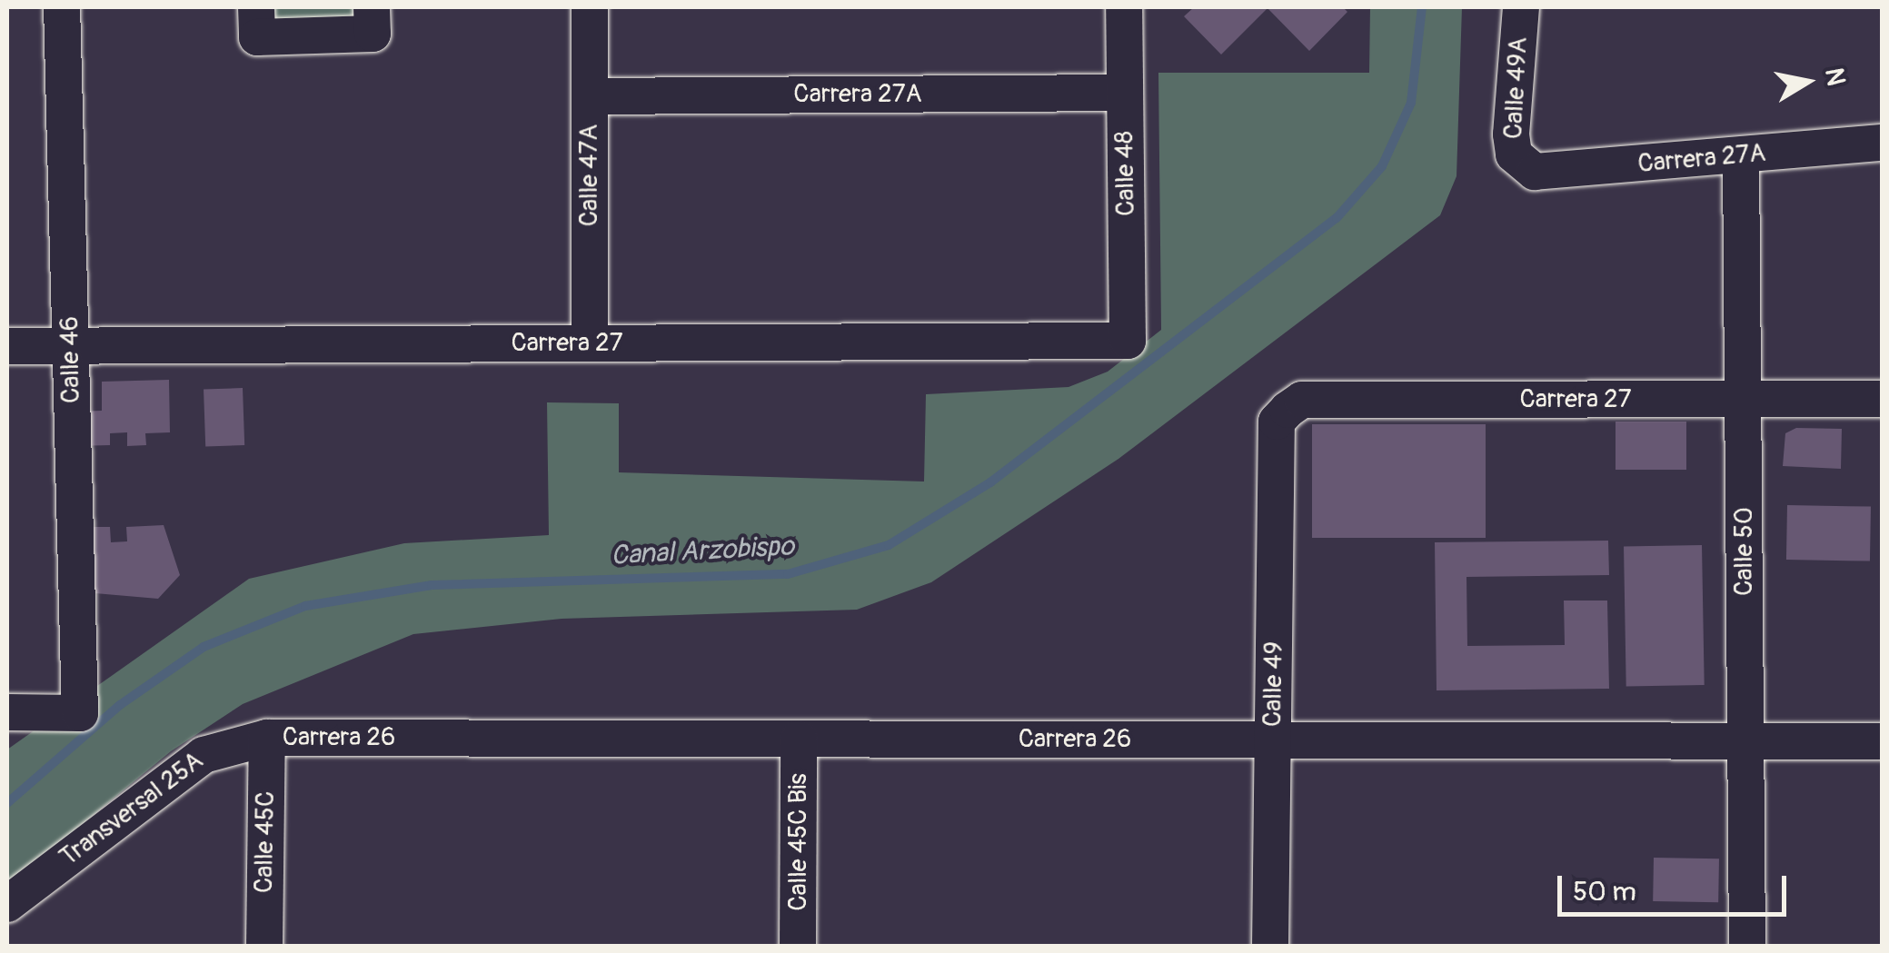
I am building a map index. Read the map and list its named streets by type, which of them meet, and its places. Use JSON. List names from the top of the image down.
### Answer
{
  "streets": {
    "street": [
      "Calle 49A",
      "Carrera 27A",
      "Calle 48",
      "Calle 47A",
      "Carrera 27",
      "Calle 46",
      "Calle 50",
      "Calle 49",
      "Carrera 26",
      "Transversal 25A",
      "Calle 45C",
      "Calle 45C Bis"
    ]
  },
  "crossings": [
    ["Calle 49A", "Carrera 27A"],
    ["Carrera 27A", "Calle 48"],
    ["Carrera 27A", "Calle 47A"],
    ["Carrera 27A", "Calle 50"],
    ["Calle 48", "Carrera 27"],
    ["Calle 47A", "Carrera 27"],
    ["Carrera 27", "Calle 46"],
    ["Carrera 27", "Calle 50"],
    ["Carrera 27", "Calle 49"],
    ["Calle 50", "Carrera 26"],
    ["Calle 49", "Carrera 26"],
    ["Carrera 26", "Transversal 25A"],
    ["Carrera 26", "Calle 45C"],
    ["Carrera 26", "Calle 45C Bis"],
    ["Transversal 25A", "Calle 45C"]
  ],
  "water": ["Canal Arzobispo"],
  "scale_bar": "50 m",
  "north": "right"
}
